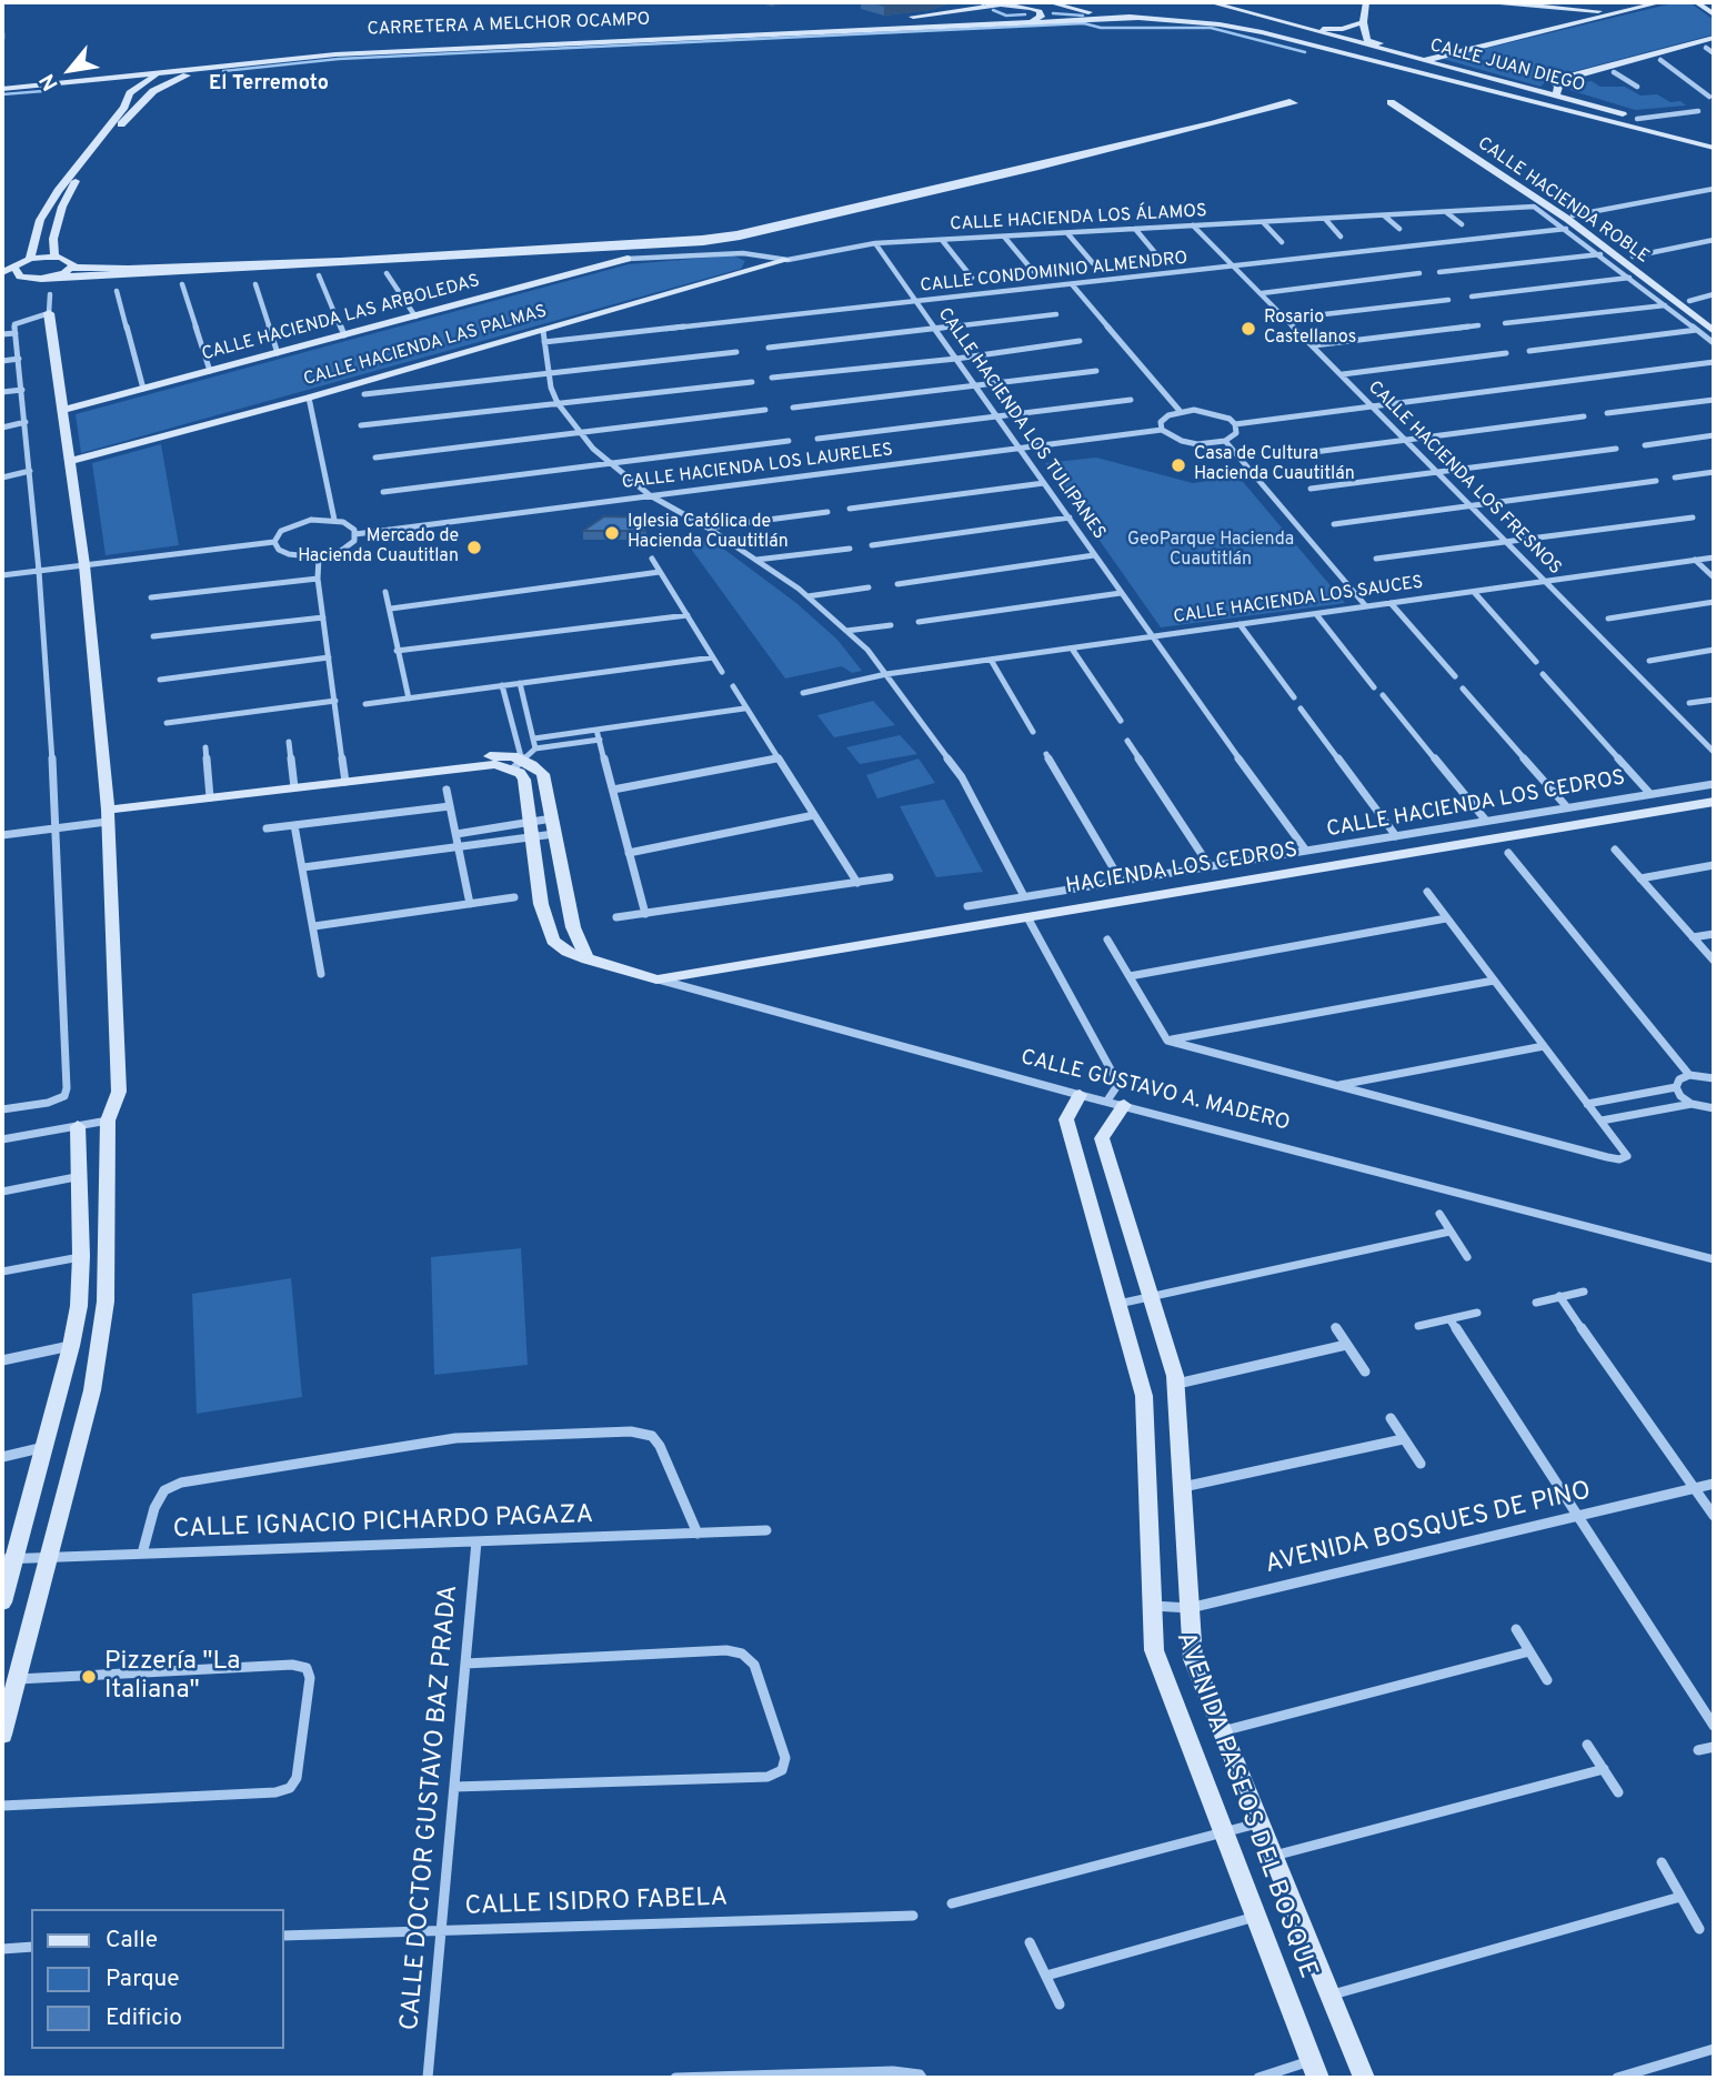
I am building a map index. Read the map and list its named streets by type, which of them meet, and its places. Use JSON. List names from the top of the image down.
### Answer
{
  "streets": {
    "main road": [
      "CARRETERA A MELCHOR OCAMPO",
      "CALLE JUAN DIEGO",
      "CALLE HACIENDA ROBLE",
      "CALLE HACIENDA LAS ARBOLEDAS",
      "CALLE HACIENDA LAS PALMAS",
      "HACIENDA LOS CEDROS",
      "CALLE GUSTAVO A. MADERO",
      "AVENIDA PASEOS DEL BOSQUE"
    ],
    "street": [
      "CALLE HACIENDA LOS ÁLAMOS",
      "CALLE CONDOMINIO ALMENDRO",
      "CALLE HACIENDA LOS TULIPANES",
      "CALLE HACIENDA LOS LAURELES",
      "CALLE HACIENDA LOS FRESNOS",
      "CALLE HACIENDA LOS SAUCES",
      "CALLE HACIENDA LOS CEDROS",
      "CALLE IGNACIO PICHARDO PAGAZA",
      "AVENIDA BOSQUES DE PINO",
      "CALLE DOCTOR GUSTAVO BAZ PRADA",
      "CALLE ISIDRO FABELA"
    ]
  },
  "crossings": [
    ["CARRETERA A MELCHOR OCAMPO", "CALLE JUAN DIEGO"],
    ["CALLE HACIENDA ROBLE", "CALLE HACIENDA LOS ÁLAMOS"],
    ["CALLE HACIENDA ROBLE", "CALLE CONDOMINIO ALMENDRO"],
    ["CALLE HACIENDA LOS ÁLAMOS", "CALLE HACIENDA LAS ARBOLEDAS"],
    ["CALLE HACIENDA LOS ÁLAMOS", "CALLE HACIENDA LAS PALMAS"],
    ["CALLE HACIENDA LOS ÁLAMOS", "CALLE HACIENDA LOS TULIPANES"],
    ["CALLE HACIENDA LOS ÁLAMOS", "CALLE HACIENDA LOS FRESNOS"],
    ["CALLE CONDOMINIO ALMENDRO", "CALLE HACIENDA LAS PALMAS"],
    ["CALLE CONDOMINIO ALMENDRO", "CALLE HACIENDA LOS TULIPANES"],
    ["CALLE CONDOMINIO ALMENDRO", "CALLE HACIENDA LOS FRESNOS"],
    ["CALLE HACIENDA LOS TULIPANES", "CALLE HACIENDA LOS LAURELES"],
    ["CALLE HACIENDA LOS TULIPANES", "CALLE HACIENDA LOS SAUCES"],
    ["CALLE HACIENDA LOS TULIPANES", "CALLE HACIENDA LOS CEDROS"],
    ["CALLE HACIENDA LOS FRESNOS", "CALLE HACIENDA LOS SAUCES"],
    ["HACIENDA LOS CEDROS", "CALLE GUSTAVO A. MADERO"],
    ["CALLE GUSTAVO A. MADERO", "AVENIDA PASEOS DEL BOSQUE"],
    ["CALLE IGNACIO PICHARDO PAGAZA", "CALLE DOCTOR GUSTAVO BAZ PRADA"],
    ["AVENIDA BOSQUES DE PINO", "AVENIDA PASEOS DEL BOSQUE"],
    ["CALLE DOCTOR GUSTAVO BAZ PRADA", "CALLE ISIDRO FABELA"]
  ],
  "districts": ["El Terremoto"],
  "parks": ["GeoParque Hacienda Cuautitlán"],
  "places": [
    "Rosario Castellanos",
    "Casa de Cultura Hacienda Cuautitlán",
    "Iglesia Católica de Hacienda Cuautitlán",
    "Mercado de Hacienda Cuautitlan",
    "Pizzería \"La Italiana\""
  ],
  "legend": ["Calle", "Parque", "Edificio"],
  "north": "bottom left"
}
